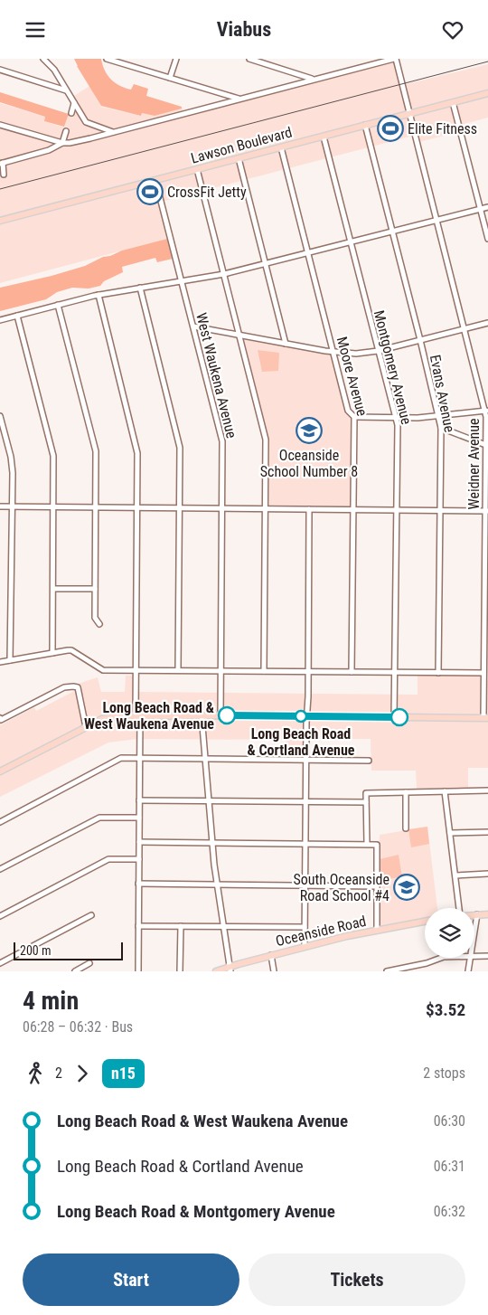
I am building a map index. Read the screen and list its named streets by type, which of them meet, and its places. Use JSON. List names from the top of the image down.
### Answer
{
  "streets": {
    "main road": ["Lawson Boulevard", "Oceanside Road"],
    "street": [
      "Montgomery Avenue",
      "West Waukena Avenue",
      "Moore Avenue",
      "Evans Avenue",
      "Weidner Avenue"
    ]
  },
  "crossings": [
    ["Lawson Boulevard", "Montgomery Avenue"],
    ["Lawson Boulevard", "West Waukena Avenue"],
    ["Lawson Boulevard", "Moore Avenue"],
    ["Lawson Boulevard", "Evans Avenue"],
    ["Lawson Boulevard", "Weidner Avenue"]
  ],
  "places": {
    "sports": ["Elite Fitness", "CrossFit Jetty"],
    "school or university": ["Oceanside School Number 8", "South Oceanside Road School #4"],
    "other": ["Long Beach Road & West Waukena Avenue", "Long Beach Road & Cortland Avenue"]
  },
  "lines": ["bus line n15"],
  "scale_bar": "200 m",
  "page": {
    "header": "Viabus",
    "scale": "200 m",
    "heading": ["4 min", "06:28 – 06:32 · Bus", "$3.52"],
    "legs": ["2", "n15", "2 stops"],
    "list": [
      {
        "name": "Long Beach Road & West Waukena Avenue",
        "value": "06:30"
      },
      {
        "name": "Long Beach Road & Cortland Avenue",
        "value": "06:31"
      },
      {
        "name": "Long Beach Road & Montgomery Avenue",
        "value": "06:32"
      }
    ],
    "buttons": ["Start", "Tickets"]
  }
}
